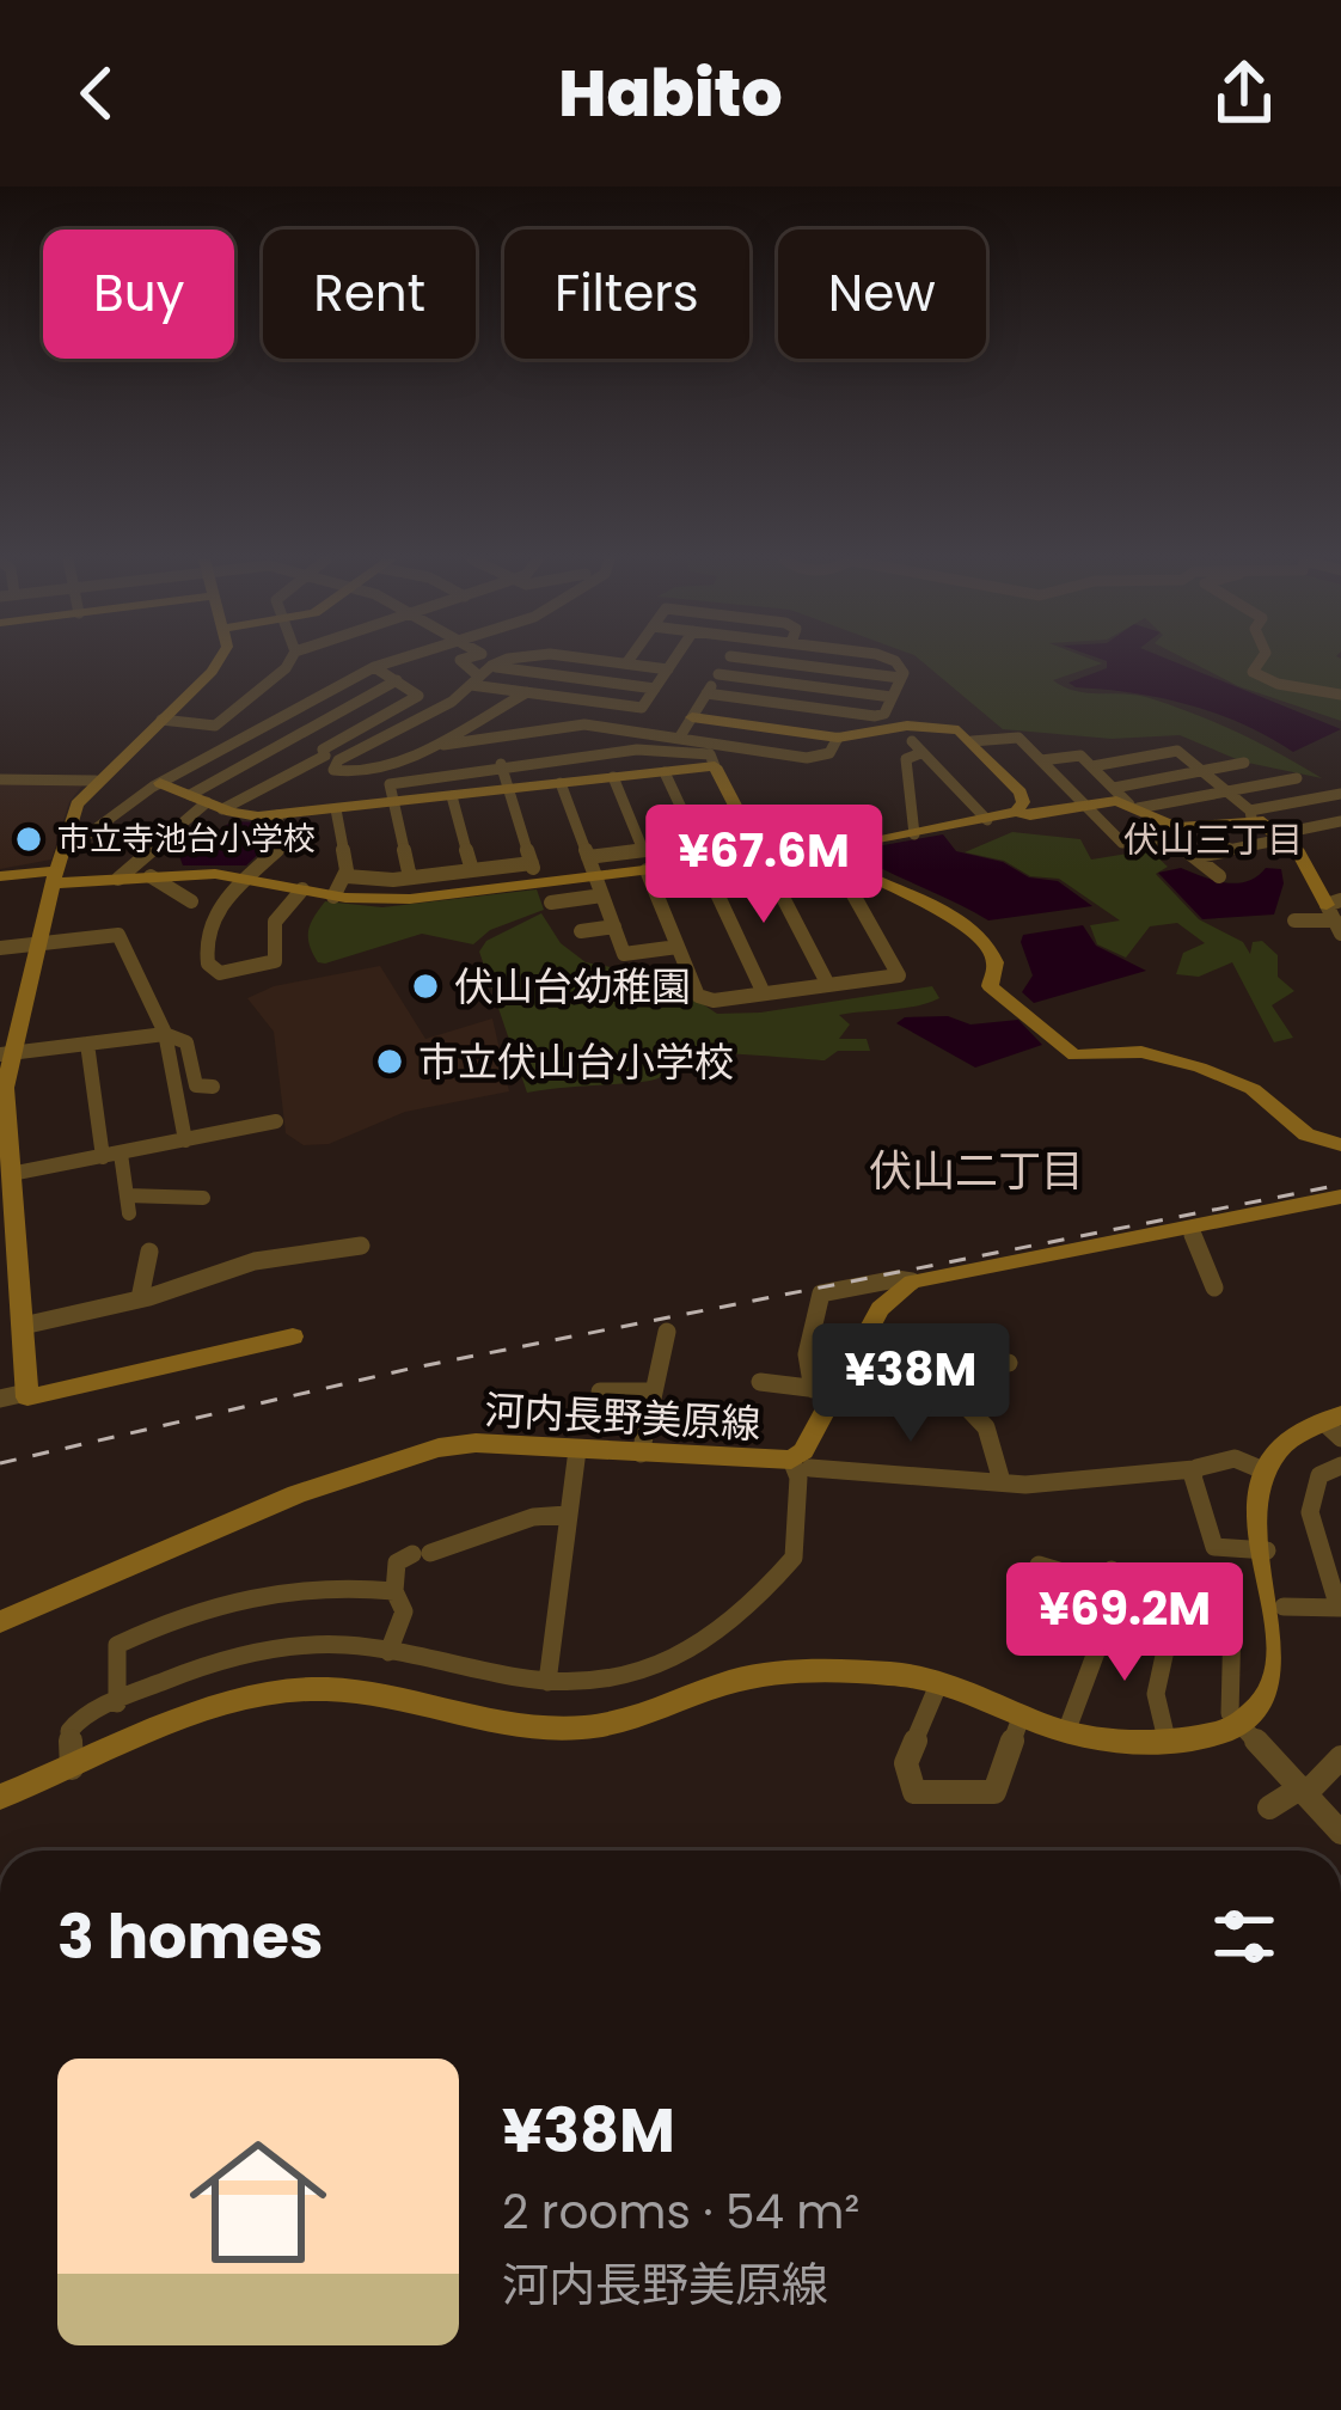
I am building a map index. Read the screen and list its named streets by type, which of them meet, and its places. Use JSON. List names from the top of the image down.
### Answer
{
  "streets": {
    "street": ["河内長野美原線"]
  },
  "districts": ["伏山三丁目", "伏山二丁目"],
  "places": ["市立寺池台小学校", "伏山台幼稚園", "市立伏山台小学校"],
  "page": {
    "header": "Habito",
    "chip": [
      "Buy",
      "Rent",
      "Filters",
      "New"
    ],
    "price": ["¥67.6M", "¥38M", "¥69.2M"],
    "heading": "3 homes",
    "list": [
      {
        "name": "¥38M",
        "note": "2 rooms · 54 m² · 河内長野美原線"
      }
    ]
  }
}
